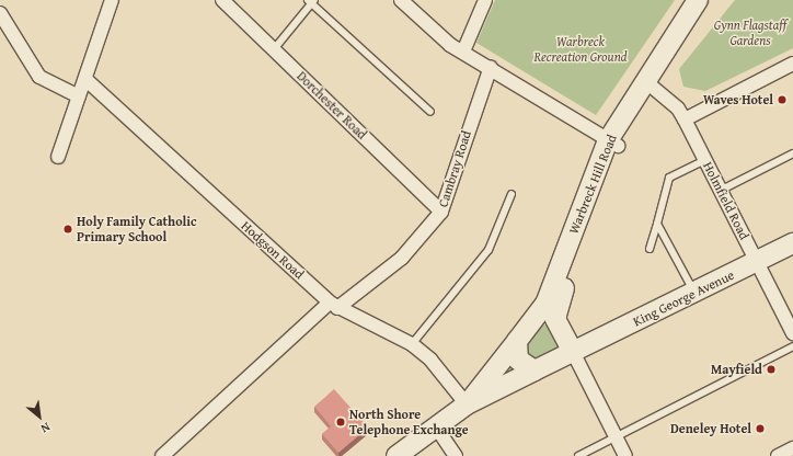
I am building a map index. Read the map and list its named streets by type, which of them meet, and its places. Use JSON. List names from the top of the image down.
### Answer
{
  "streets": {
    "main road": ["Warbreck Hill Road", "King George Avenue"],
    "street": [
      "Dorchester Road",
      "Cambray Road",
      "Holmfield Road",
      "Hodgson Road"
    ]
  },
  "crossings": [
    ["Dorchester Road", "Cambray Road"],
    ["Cambray Road", "Hodgson Road"],
    ["Warbreck Hill Road", "Holmfield Road"],
    ["Warbreck Hill Road", "Hodgson Road"],
    ["Warbreck Hill Road", "King George Avenue"],
    ["Holmfield Road", "King George Avenue"]
  ],
  "parks": ["Gynn Flagstaff Gardens", "Warbreck Recreation Ground"],
  "places": [
    "Waves Hotel",
    "Holy Family Catholic Primary School",
    "Mayfield",
    "North Shore Telephone Exchange",
    "Deneley Hotel"
  ],
  "north": "bottom right"
}
